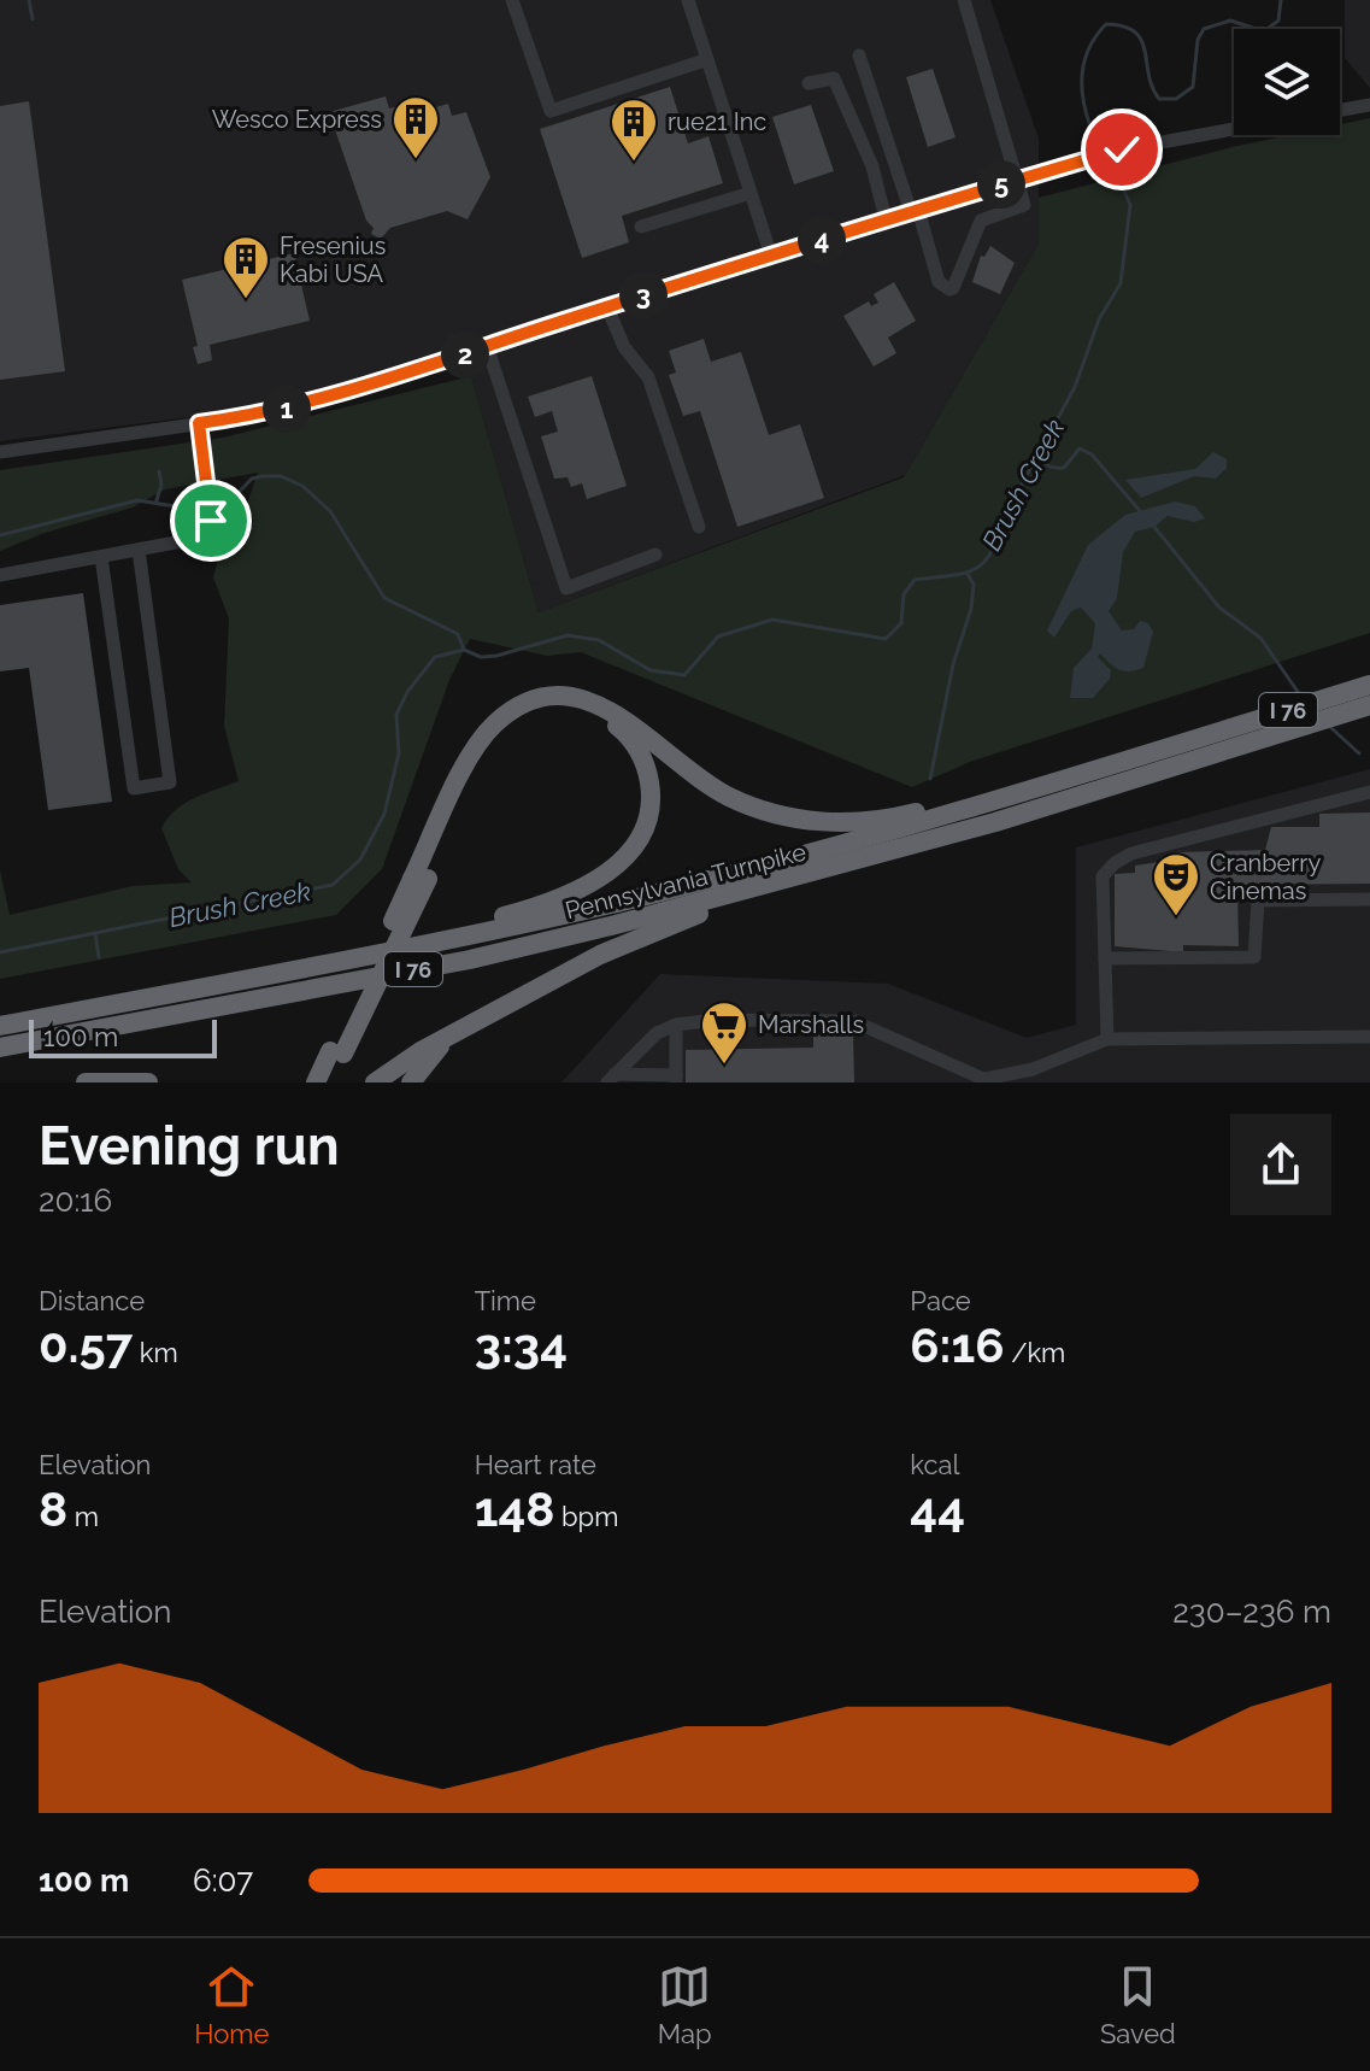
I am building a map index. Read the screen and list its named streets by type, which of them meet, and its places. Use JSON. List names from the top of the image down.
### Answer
{
  "streets": {
    "highway": ["I 76", "Pennsylvania Turnpike"]
  },
  "water": ["Brush Creek"],
  "places": {
    "building": ["Wesco Express", "rue21 Inc", "Fresenius Kabi USA"],
    "theatre": ["Cranberry Cinemas"],
    "supermarket": ["Marshalls"]
  },
  "scale_bar": "100 m",
  "page": {
    "pins": [
      "5",
      "4",
      "3",
      "2",
      "1"
    ],
    "scale": "100 m",
    "heading": ["Evening run", "20:16"],
    "stats": [
      ["Distance", "0.57 km"],
      ["Time", "3:34"],
      ["Pace", "6:16 /km"],
      ["Elevation", "8 m"],
      ["Heart rate", "148 bpm"],
      ["kcal", "44"]
    ],
    "chart": ["Elevation", "230–236 m"],
    "list": [
      {
        "name": "100 m",
        "note": "6:07"
      }
    ],
    "tabs": ["Home", "Map", "Saved"]
  }
}
